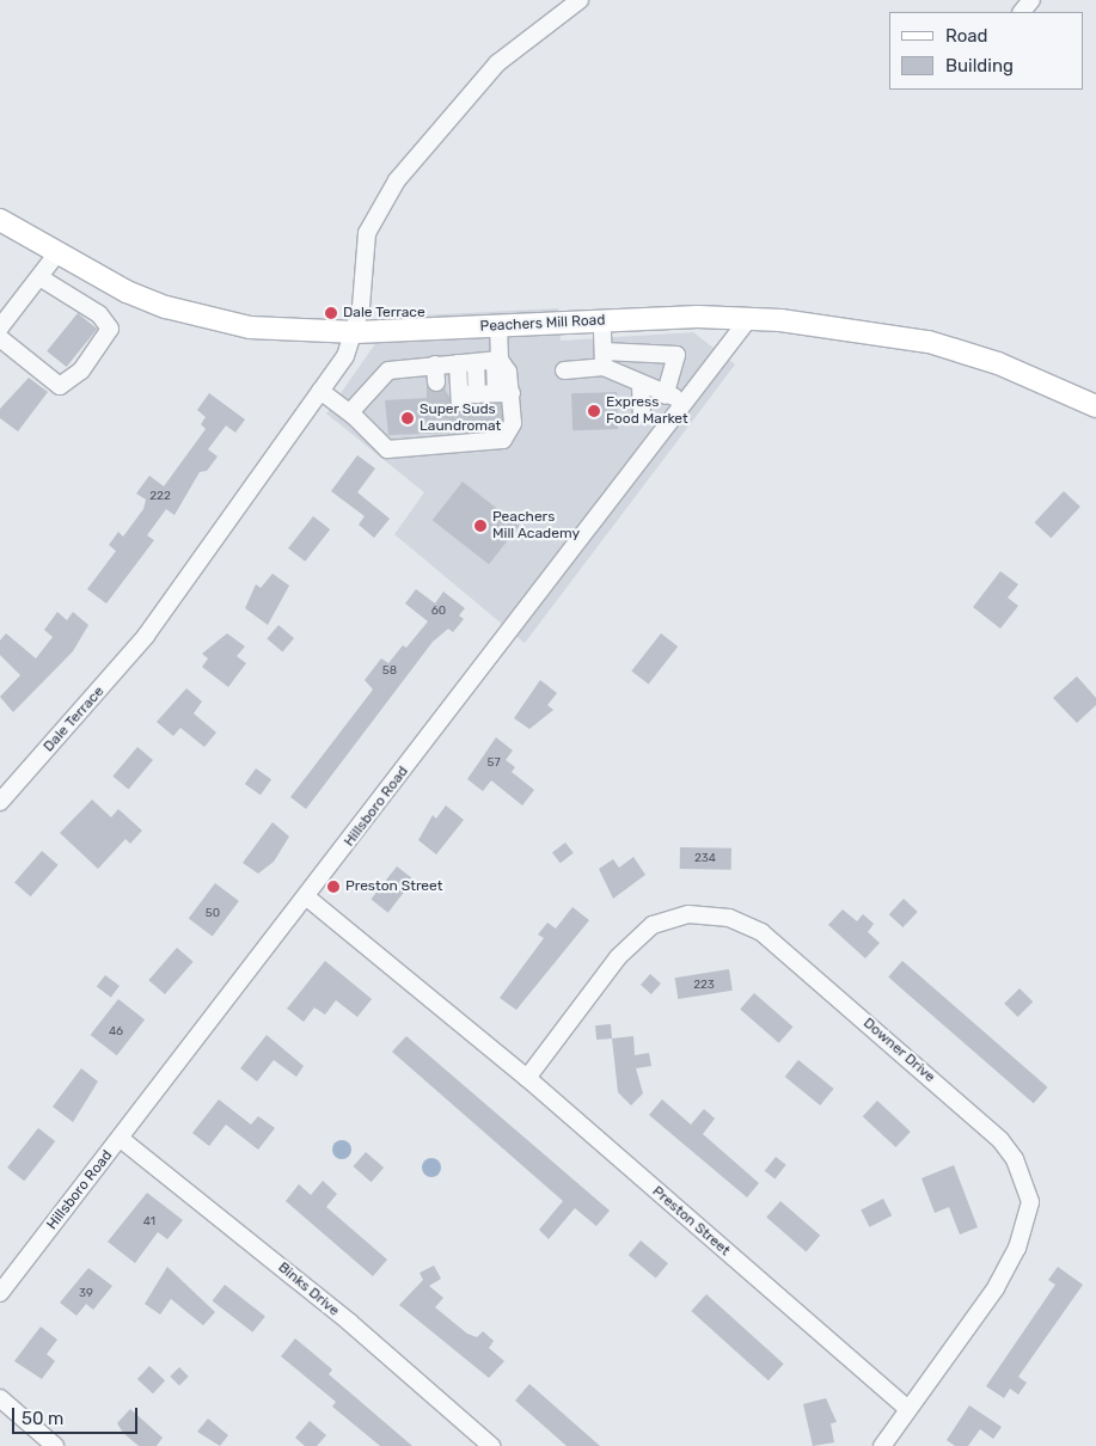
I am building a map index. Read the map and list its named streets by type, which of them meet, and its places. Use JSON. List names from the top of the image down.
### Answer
{
  "streets": {
    "main road": ["Peachers Mill Road"],
    "street": [
      "Dale Terrace",
      "Hillsboro Road",
      "Downer Drive",
      "Preston Street",
      "Binks Drive"
    ]
  },
  "crossings": [
    ["Peachers Mill Road", "Dale Terrace"],
    ["Peachers Mill Road", "Hillsboro Road"],
    ["Hillsboro Road", "Preston Street"],
    ["Hillsboro Road", "Binks Drive"],
    ["Downer Drive", "Preston Street"]
  ],
  "places": [
    "Dale Terrace",
    "Express Food Market",
    "Super Suds Laundromat",
    "Peachers Mill Academy",
    "Preston Street"
  ],
  "house_numbers": [
    "222",
    "60",
    "58",
    "57",
    "234",
    "50",
    "223",
    "46",
    "41",
    "39"
  ],
  "legend": ["Road", "Building"],
  "scale_bar": "50 m"
}
